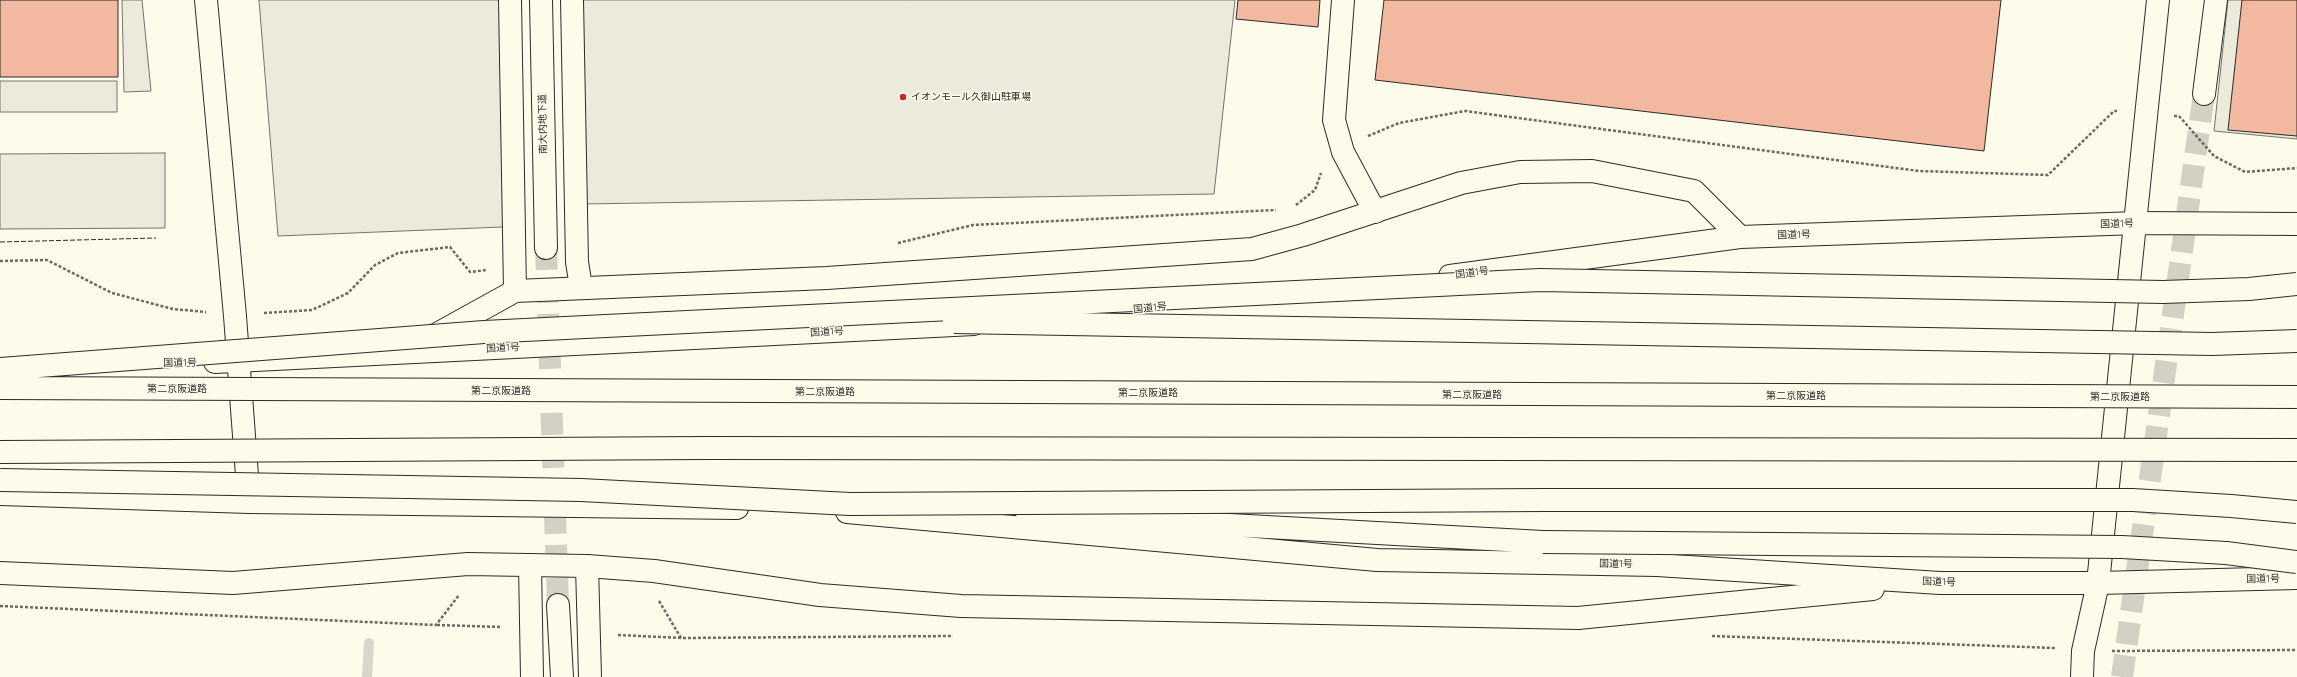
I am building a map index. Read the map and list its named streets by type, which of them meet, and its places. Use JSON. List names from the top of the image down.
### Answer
{
  "streets": {
    "main road": ["南大内地下道", "国道1号", "第二京阪道路"]
  },
  "places": ["イオンモール久御山駐車場"]
}
